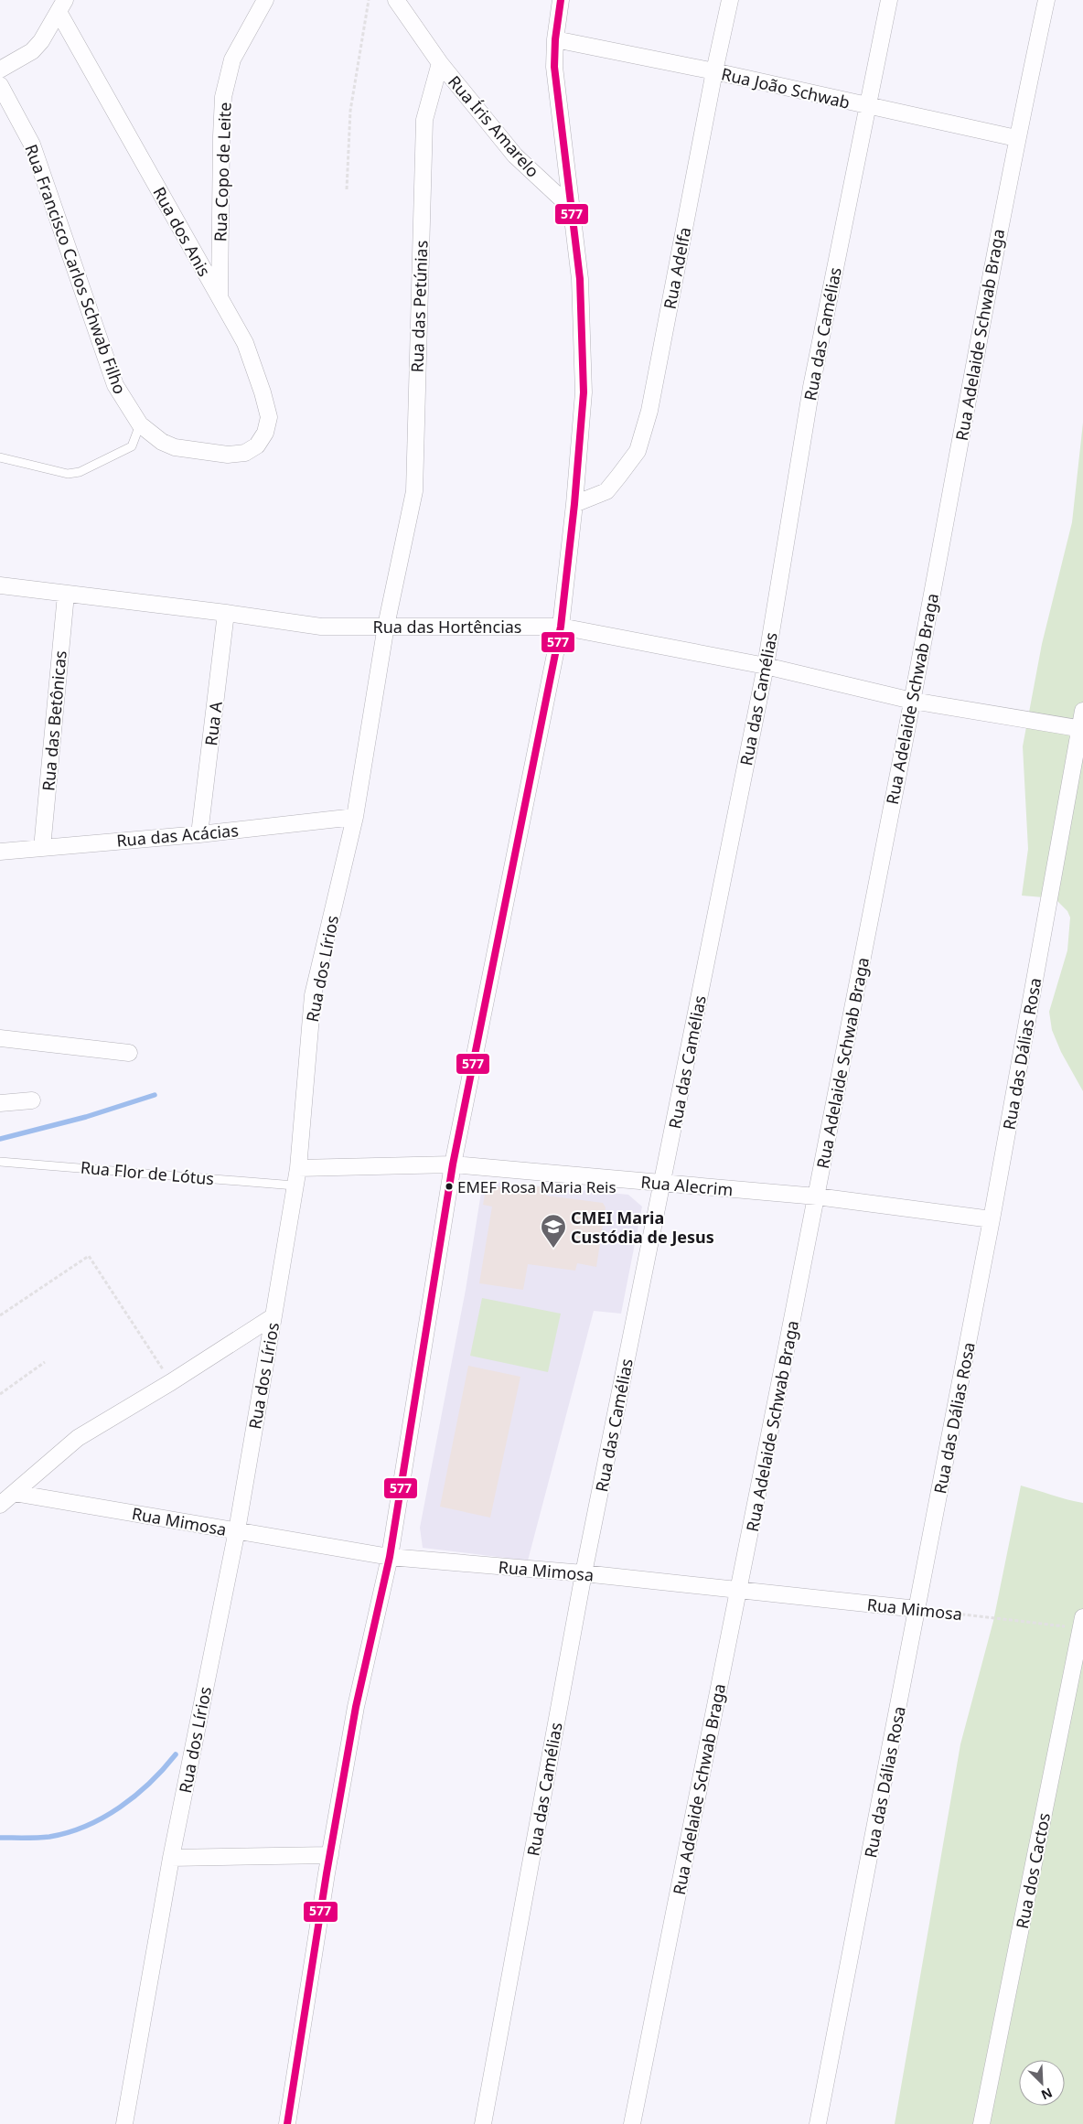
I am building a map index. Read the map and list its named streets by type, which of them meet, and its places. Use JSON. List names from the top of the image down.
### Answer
{
  "streets": {
    "street": [
      "Rua João Schwab",
      "Rua Íris Amarelo",
      "Rua Copo de Leite",
      "Rua dos Anis",
      "Rua Adelfa",
      "Rua Francisco Carlos Schwab Filho",
      "Rua das Petúnias",
      "Rua das Camélias",
      "Rua Adelaide Schwab Braga",
      "Rua das Hortências",
      "Rua das Betônicas",
      "Rua A",
      "Rua das Acácias",
      "Rua dos Lírios",
      "Rua das Dálias Rosa",
      "Rua Alecrim",
      "Rua Mimosa",
      "Rua dos Cactos"
    ],
    "lane": ["Rua Flor de Lótus"]
  },
  "crossings": [
    ["Rua João Schwab", "Rua Adelfa"],
    ["Rua João Schwab", "Rua das Camélias"],
    ["Rua João Schwab", "Rua Adelaide Schwab Braga"],
    ["Rua Íris Amarelo", "Rua das Petúnias"],
    ["Rua Copo de Leite", "Rua dos Anis"],
    ["Rua dos Anis", "Rua Francisco Carlos Schwab Filho"],
    ["Rua das Petúnias", "Rua das Hortências"],
    ["Rua das Petúnias", "Rua dos Lírios"],
    ["Rua das Camélias", "Rua das Hortências"],
    ["Rua das Camélias", "Rua Alecrim"],
    ["Rua das Camélias", "Rua Mimosa"],
    ["Rua Adelaide Schwab Braga", "Rua das Hortências"],
    ["Rua Adelaide Schwab Braga", "Rua Alecrim"],
    ["Rua Adelaide Schwab Braga", "Rua Mimosa"],
    ["Rua das Hortências", "Rua das Betônicas"],
    ["Rua das Hortências", "Rua A"],
    ["Rua das Hortências", "Rua dos Lírios"],
    ["Rua das Hortências", "Rua das Dálias Rosa"],
    ["Rua das Betônicas", "Rua das Acácias"],
    ["Rua A", "Rua das Acácias"],
    ["Rua das Acácias", "Rua dos Lírios"],
    ["Rua dos Lírios", "Rua Flor de Lótus"],
    ["Rua dos Lírios", "Rua Alecrim"],
    ["Rua dos Lírios", "Rua Mimosa"],
    ["Rua das Dálias Rosa", "Rua Alecrim"],
    ["Rua das Dálias Rosa", "Rua Mimosa"],
    ["Rua Mimosa", "Rua dos Cactos"]
  ],
  "places": {
    "other": ["EMEF Rosa Maria Reis"],
    "school or university": ["CMEI Maria Custódia de Jesus"]
  },
  "lines": ["transit line 577"],
  "north": "bottom right"
}
